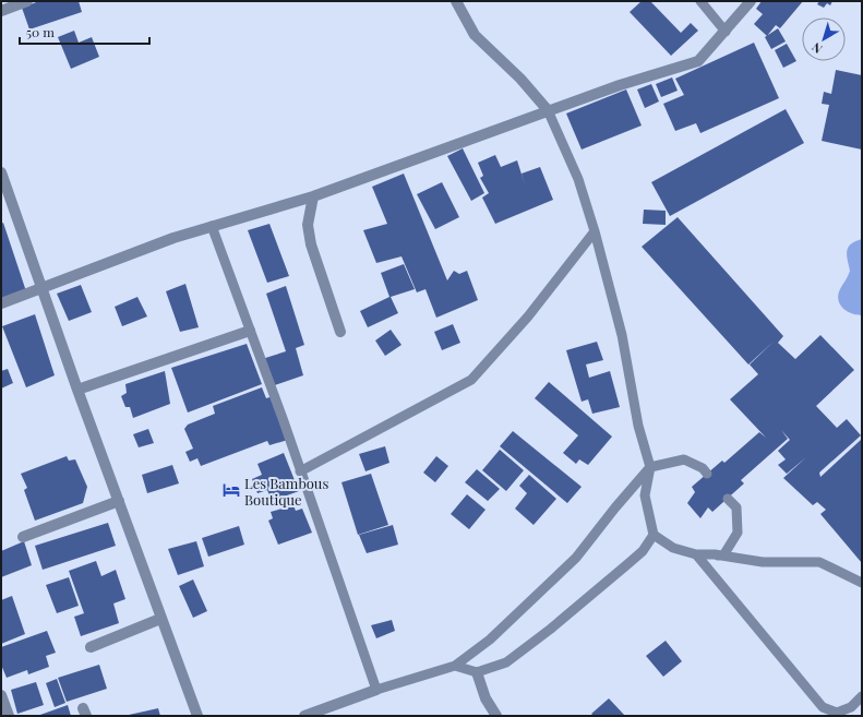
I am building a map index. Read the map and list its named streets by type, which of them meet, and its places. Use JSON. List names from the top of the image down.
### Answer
{
  "places": {
    "hotel": ["Les Bambous Boutique"]
  },
  "scale_bar": "50 m",
  "north": "bottom left"
}
